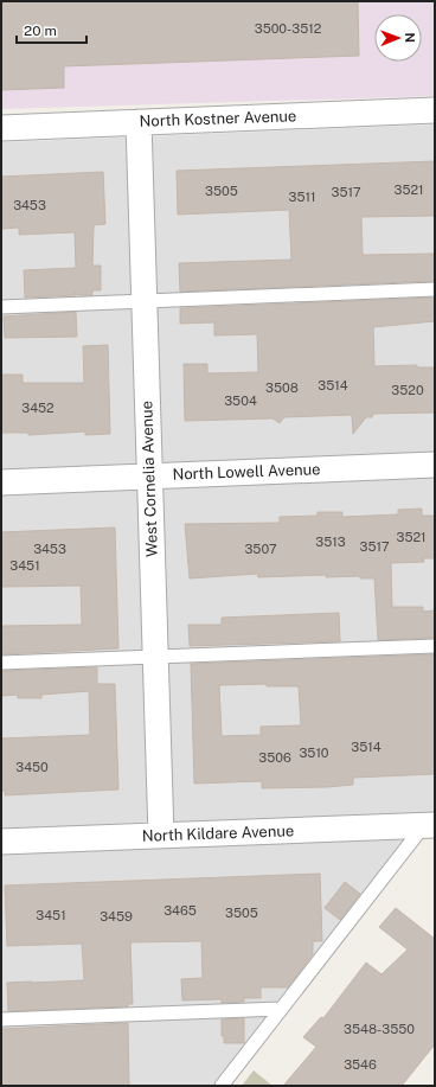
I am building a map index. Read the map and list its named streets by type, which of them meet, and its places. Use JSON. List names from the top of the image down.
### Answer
{
  "streets": {
    "street": [
      "North Kostner Avenue",
      "North Lowell Avenue",
      "West Cornelia Avenue",
      "North Kildare Avenue"
    ]
  },
  "crossings": [
    ["North Kostner Avenue", "West Cornelia Avenue"],
    ["North Lowell Avenue", "West Cornelia Avenue"],
    ["West Cornelia Avenue", "North Kildare Avenue"]
  ],
  "house_numbers": [
    "3500-3512",
    "3521",
    "3505",
    "3517",
    "3511",
    "3453",
    "3514",
    "3508",
    "3520",
    "3504",
    "3452",
    "3521",
    "3513",
    "3517",
    "3453",
    "3507",
    "3451",
    "3514",
    "3510",
    "3506",
    "3450",
    "3465",
    "3505",
    "3451",
    "3459",
    "3548-3550",
    "3546"
  ],
  "scale_bar": "20 m",
  "north": "right"
}
